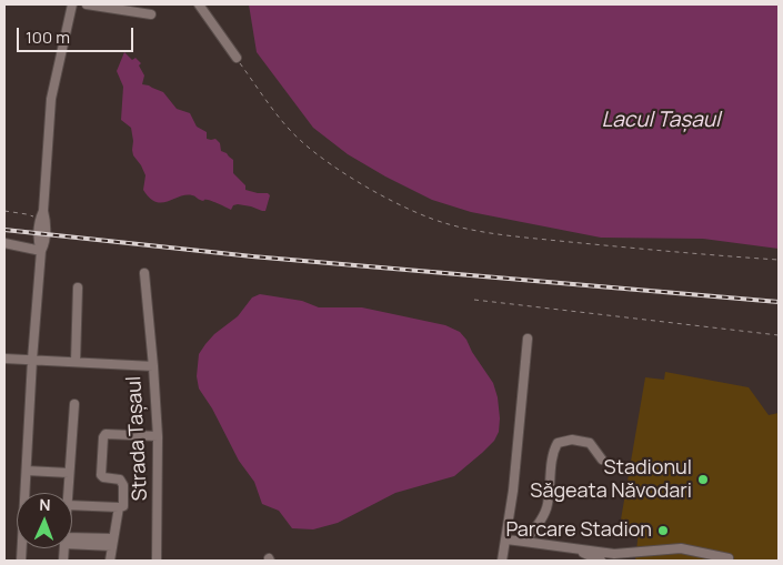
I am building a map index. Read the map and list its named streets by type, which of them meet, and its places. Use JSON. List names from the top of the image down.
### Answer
{
  "streets": {
    "street": ["Strada Tașaul"]
  },
  "water": ["Lacul Tașaul"],
  "places": ["Stadionul Săgeata Năvodari", "Parcare Stadion"],
  "scale_bar": "100 m",
  "north": "top"
}
